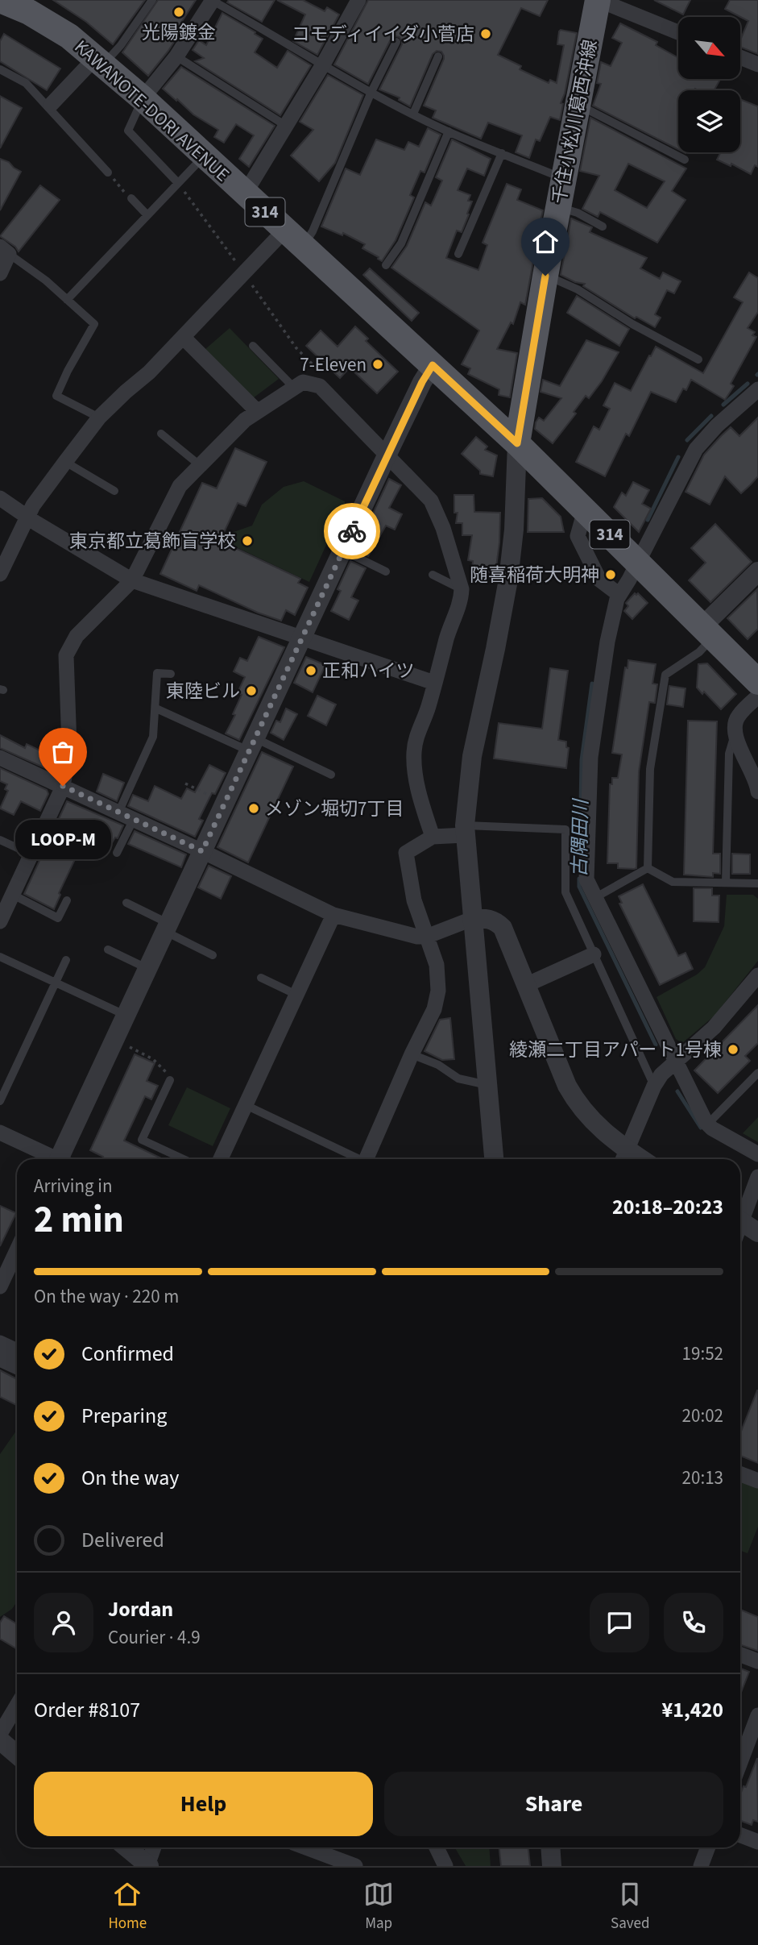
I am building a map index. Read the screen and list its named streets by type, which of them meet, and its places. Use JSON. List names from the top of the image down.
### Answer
{
  "streets": {
    "main road": ["KAWANOTE-DORI AVENUE", "千住小松川葛西沖線", "314"]
  },
  "crossings": [
    ["KAWANOTE-DORI AVENUE", "千住小松川葛西沖線"],
    ["KAWANOTE-DORI AVENUE", "314"],
    ["千住小松川葛西沖線", "314"]
  ],
  "water": ["古隅田川"],
  "places": [
    "光陽鍍金",
    "コモディイイダ小菅店",
    "7-Eleven",
    "東京都立葛飾盲学校",
    "随喜稲荷大明神",
    "正和ハイツ",
    "東陸ビル",
    "LOOP-M",
    "メゾン堀切7丁目",
    "綾瀬二丁目アパート1号棟"
  ],
  "north": "bottom right",
  "page": {
    "bubble": "LOOP-M",
    "heading": ["2 min", "Arriving in", "20:18–20:23"],
    "panel": [
      "Jordan",
      "Courier · 4.9",
      "Order #8107",
      "¥1,420"
    ],
    "bar": "On the way · 220 m",
    "list": [
      ["Confirmed", "19:52"],
      ["Preparing", "20:02"],
      ["On the way", "20:13"],
      "Delivered"
    ],
    "buttons": ["Help", "Share"],
    "tabs": ["Home", "Map", "Saved"]
  }
}
